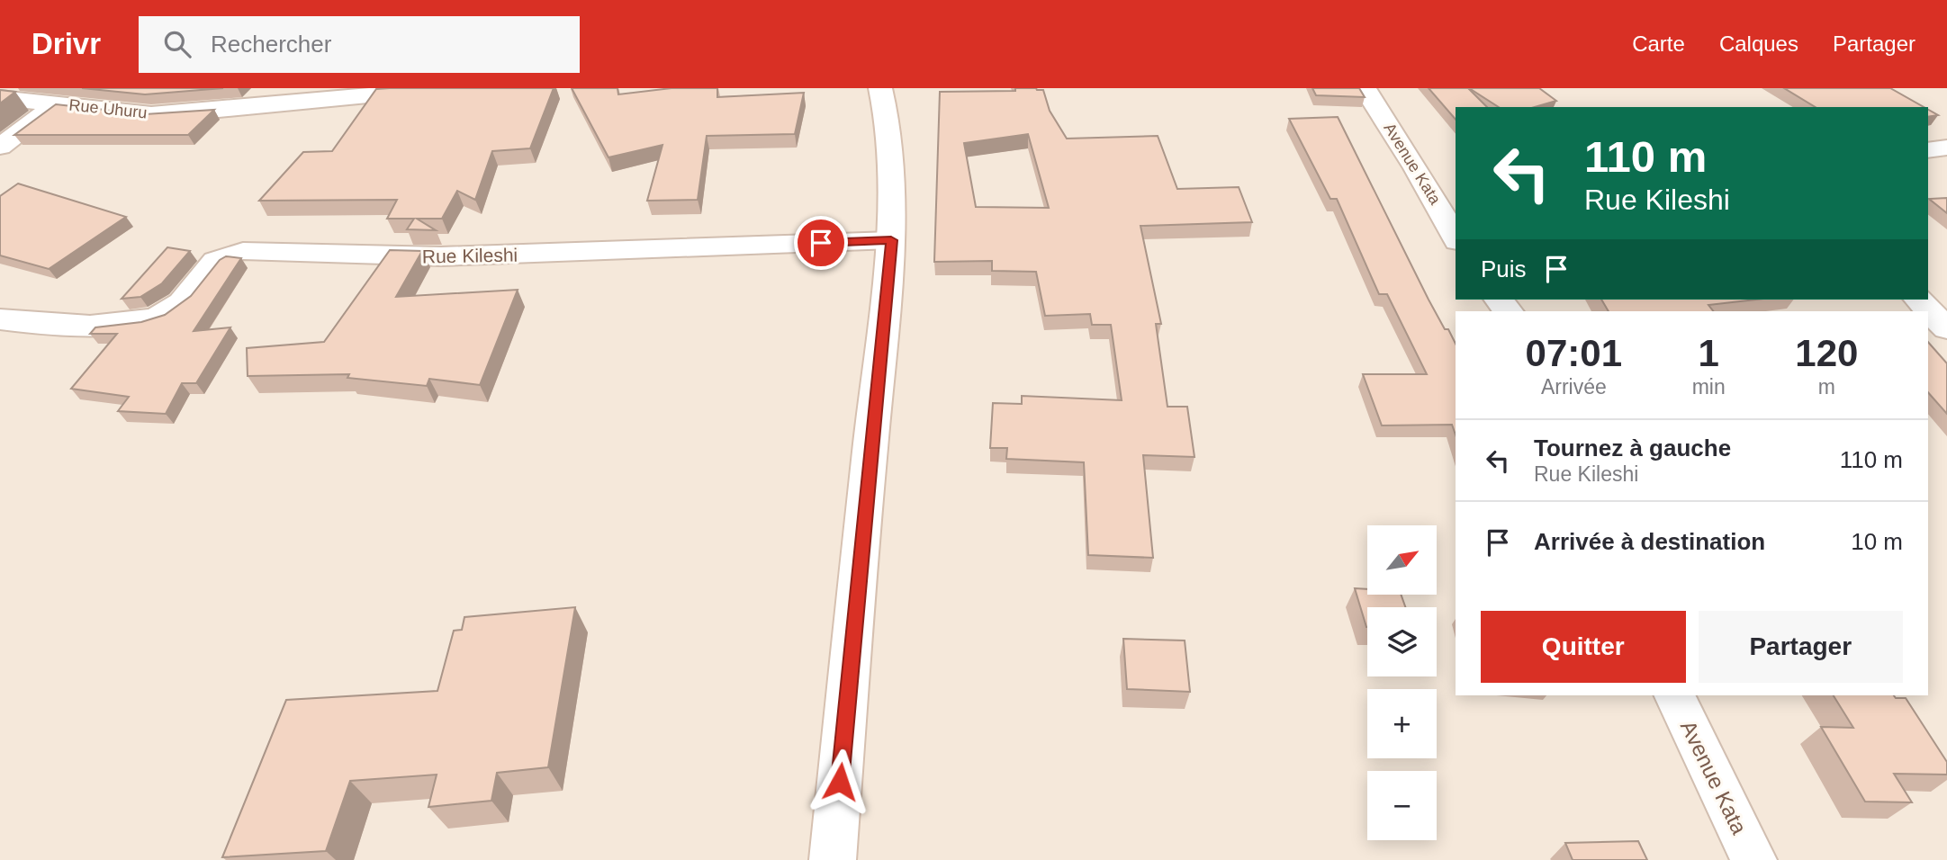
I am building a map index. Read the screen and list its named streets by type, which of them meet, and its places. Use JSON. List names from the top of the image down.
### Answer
{
  "streets": {
    "street": ["Rue Uhuru", "Avenue Kata", "Rue Kileshi"]
  },
  "north": "top right",
  "page": {
    "header": "Drivr",
    "search": "Rechercher",
    "nav": ["Carte", "Calques", "Partager"],
    "turn": ["110 m", "Rue Kileshi"],
    "then": "Puis",
    "eta": [
      "07:01",
      "Arrivée",
      "1",
      "min",
      "120",
      "m"
    ],
    "list": [
      {
        "name": "Tournez à gauche",
        "note": "Rue Kileshi",
        "value": "110 m"
      },
      {
        "name": "Arrivée à destination",
        "value": "10 m"
      }
    ],
    "map_buttons": ["+", "−"],
    "buttons": ["Quitter", "Partager"]
  }
}
